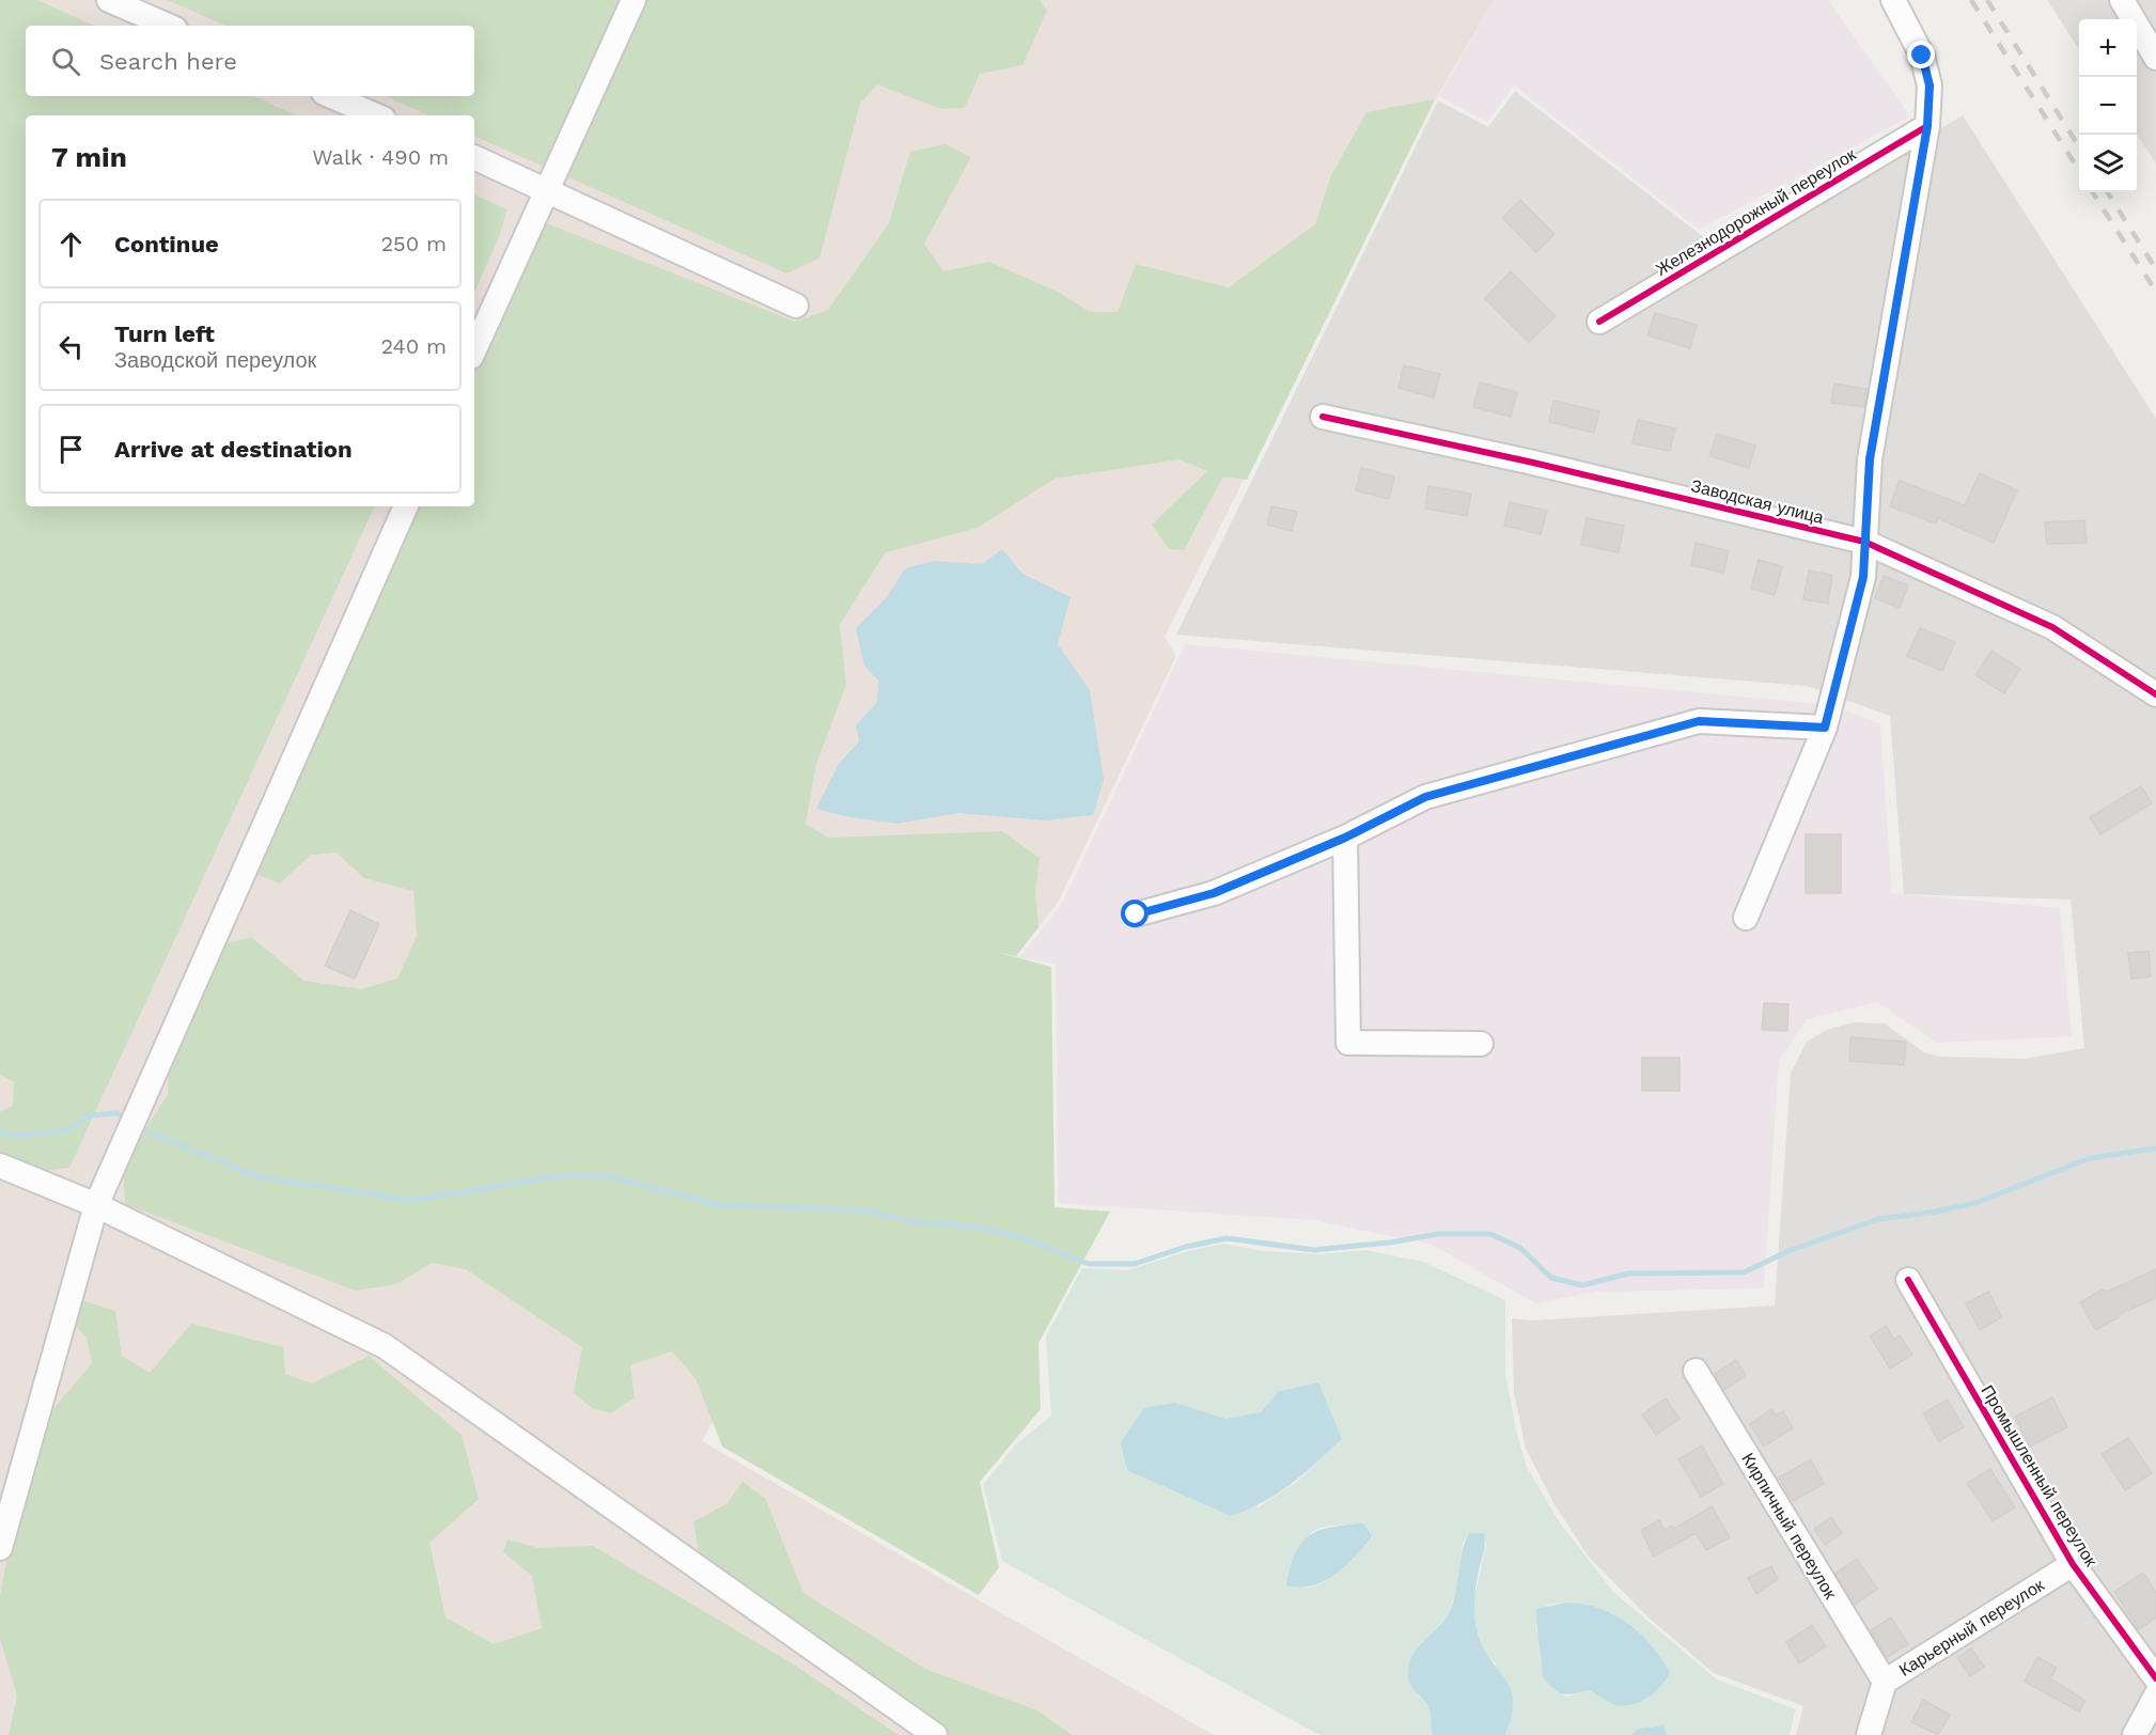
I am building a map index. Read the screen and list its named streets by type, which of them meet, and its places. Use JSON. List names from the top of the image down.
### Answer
{
  "streets": {
    "street": [
      "Железнодорожный переулок",
      "Заводская улица",
      "Промышленный переулок",
      "Кирпичный переулок",
      "Карьерный переулок"
    ]
  },
  "crossings": [
    ["Промышленный переулок", "Карьерный переулок"],
    ["Кирпичный переулок", "Карьерный переулок"]
  ],
  "page": {
    "map_buttons": ["+", "−"],
    "search": "Search here",
    "heading": ["7 min", "Walk · 490 m"],
    "list": [
      ["Continue", "250 m"],
      ["Turn left", "Заводской переулок", "240 m"],
      "Arrive at destination"
    ]
  }
}
